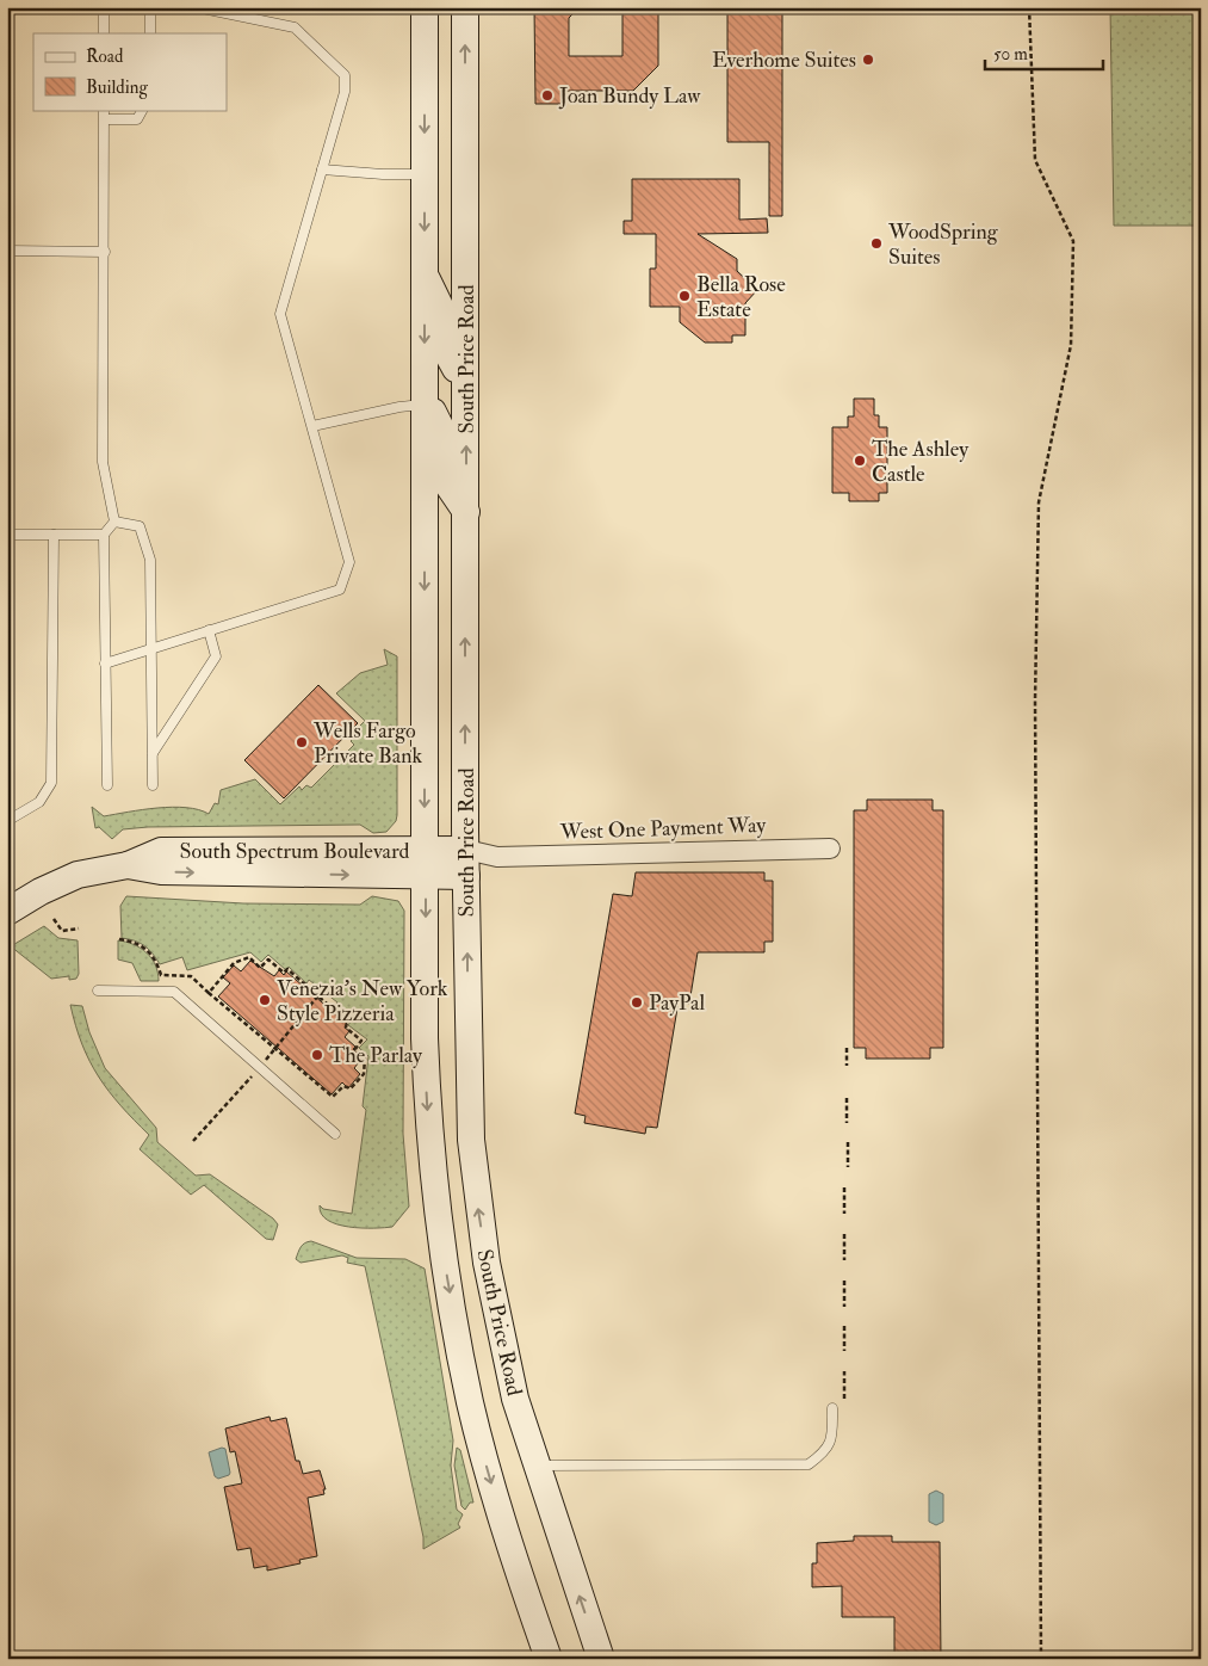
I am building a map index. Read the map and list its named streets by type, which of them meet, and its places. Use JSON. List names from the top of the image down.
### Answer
{
  "streets": {
    "main road": ["South Price Road", "South Spectrum Boulevard"],
    "street": ["West One Payment Way"]
  },
  "crossings": [
    ["South Price Road", "West One Payment Way"],
    ["South Price Road", "South Spectrum Boulevard"],
    ["West One Payment Way", "South Spectrum Boulevard"]
  ],
  "places": [
    "Everhome Suites",
    "Joan Bundy Law",
    "WoodSpring Suites",
    "Bella Rose Estate",
    "The Ashley Castle",
    "Wells Fargo Private Bank",
    "Venezia's New York Style Pizzeria",
    "PayPal",
    "The Parlay"
  ],
  "legend": ["Road", "Building"],
  "scale_bar": "50 m"
}
